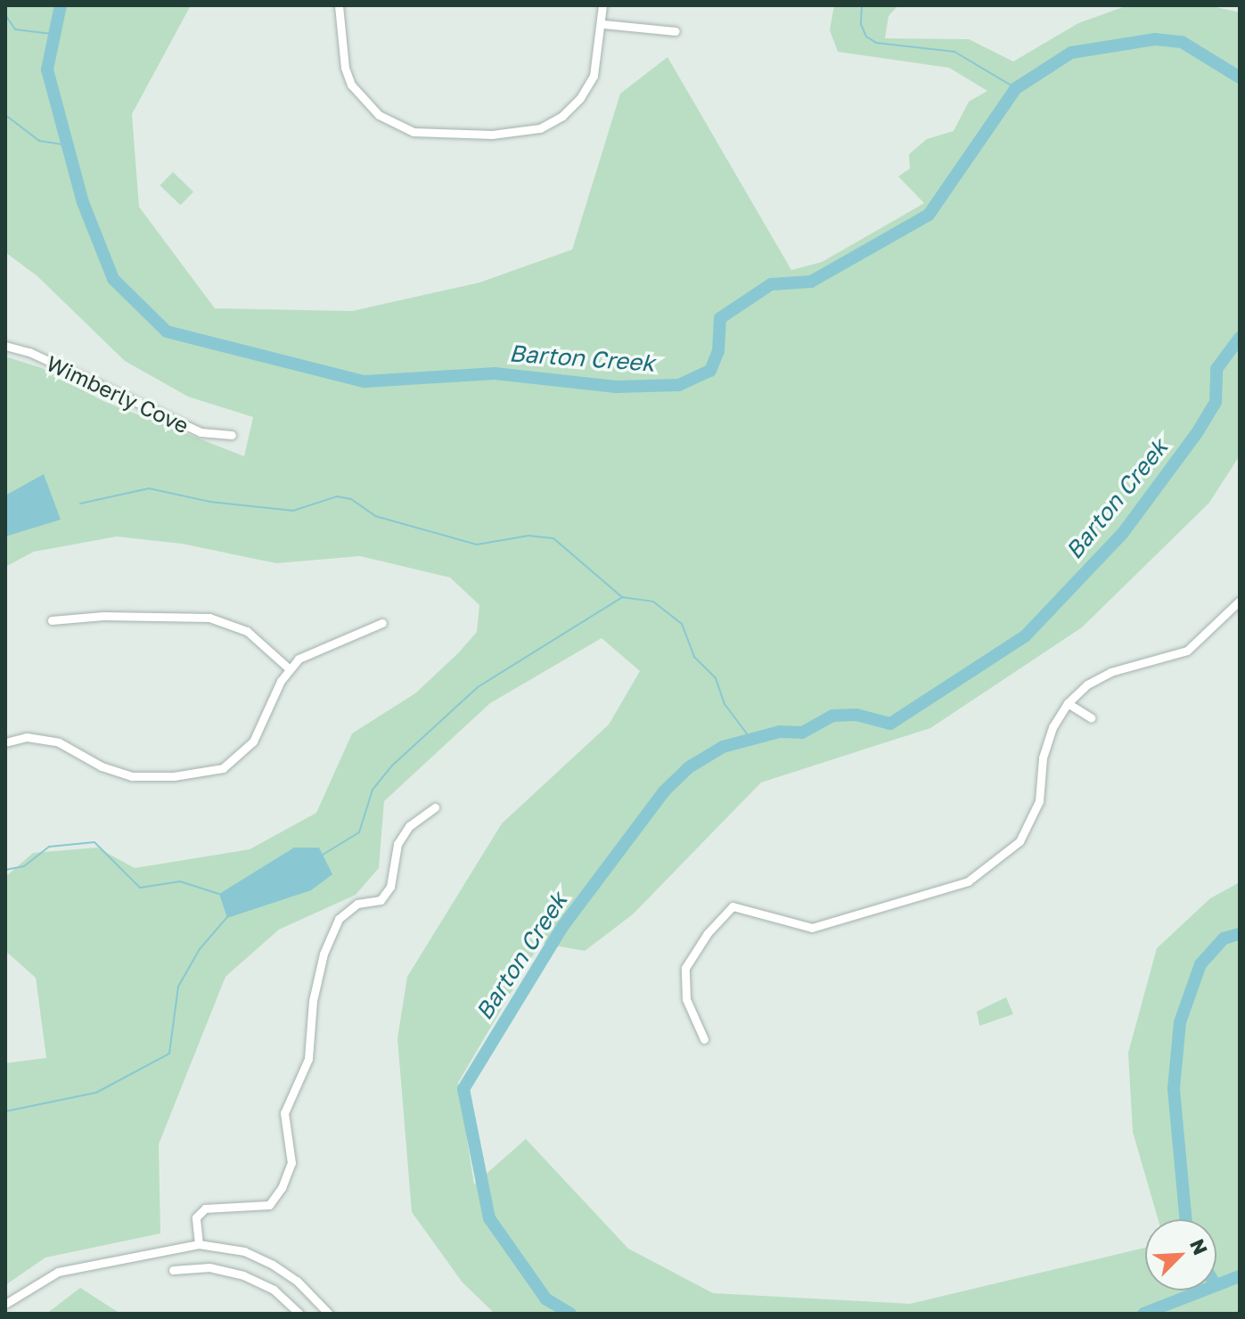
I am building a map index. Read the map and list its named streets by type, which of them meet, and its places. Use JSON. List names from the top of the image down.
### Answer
{
  "streets": {
    "street": ["Wimberly Cove"]
  },
  "water": ["Barton Creek"],
  "north": "top right"
}
